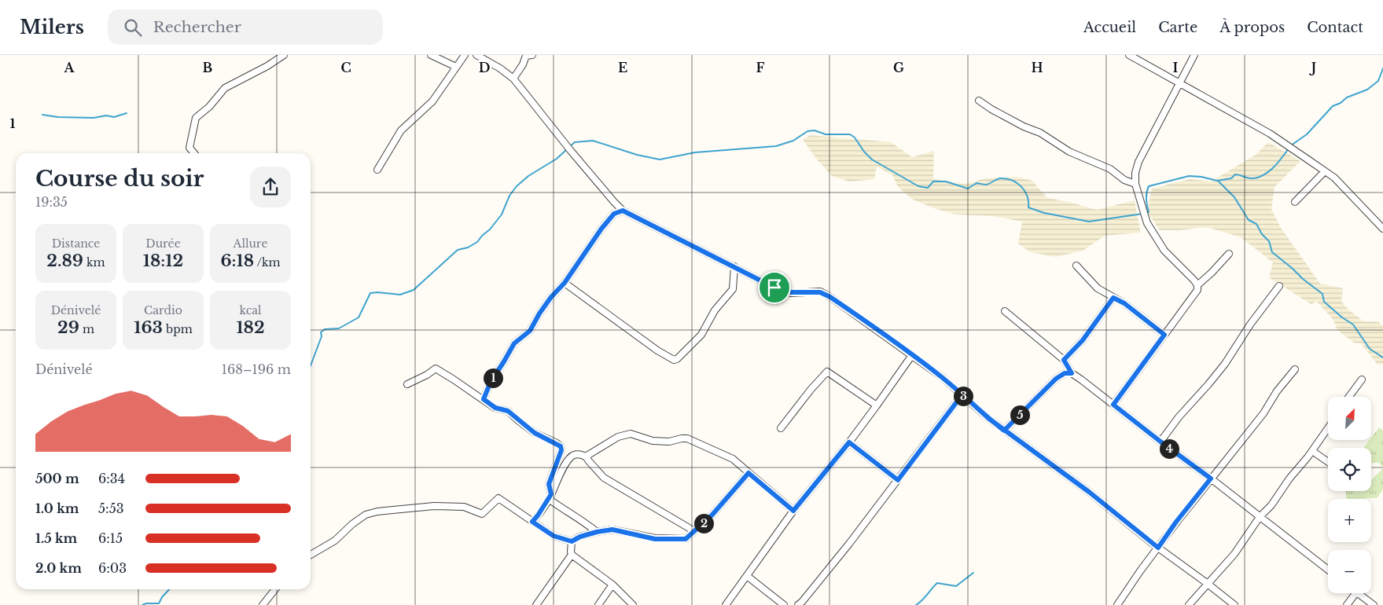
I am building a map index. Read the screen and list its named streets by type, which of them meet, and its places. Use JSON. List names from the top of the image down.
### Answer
{
  "north": "top right",
  "page": {
    "header": "Milers",
    "search": "Rechercher",
    "nav": [
      "Accueil",
      "Carte",
      "À propos",
      "Contact"
    ],
    "heading": ["Course du soir", "19:35"],
    "stats": [
      ["Distance", "2.89 km"],
      ["Durée", "18:12"],
      ["Allure", "6:18 /km"],
      ["Dénivelé", "29 m"],
      ["Cardio", "163 bpm"],
      ["kcal", "182"]
    ],
    "chart": ["Dénivelé", "168–196 m"],
    "pins": [
      "1",
      "3",
      "5",
      "4",
      "2"
    ],
    "map_buttons": ["+", "−"],
    "list": [
      {
        "name": "500 m",
        "note": "6:34"
      },
      {
        "name": "1.0 km",
        "note": "5:53"
      },
      {
        "name": "1.5 km",
        "note": "6:15"
      },
      {
        "name": "2.0 km",
        "note": "6:03"
      }
    ]
  },
  "grid": {
    "columns": [
      "A",
      "B",
      "C",
      "D",
      "E",
      "F",
      "G",
      "H",
      "I",
      "J"
    ],
    "rows": ["1"]
  }
}
